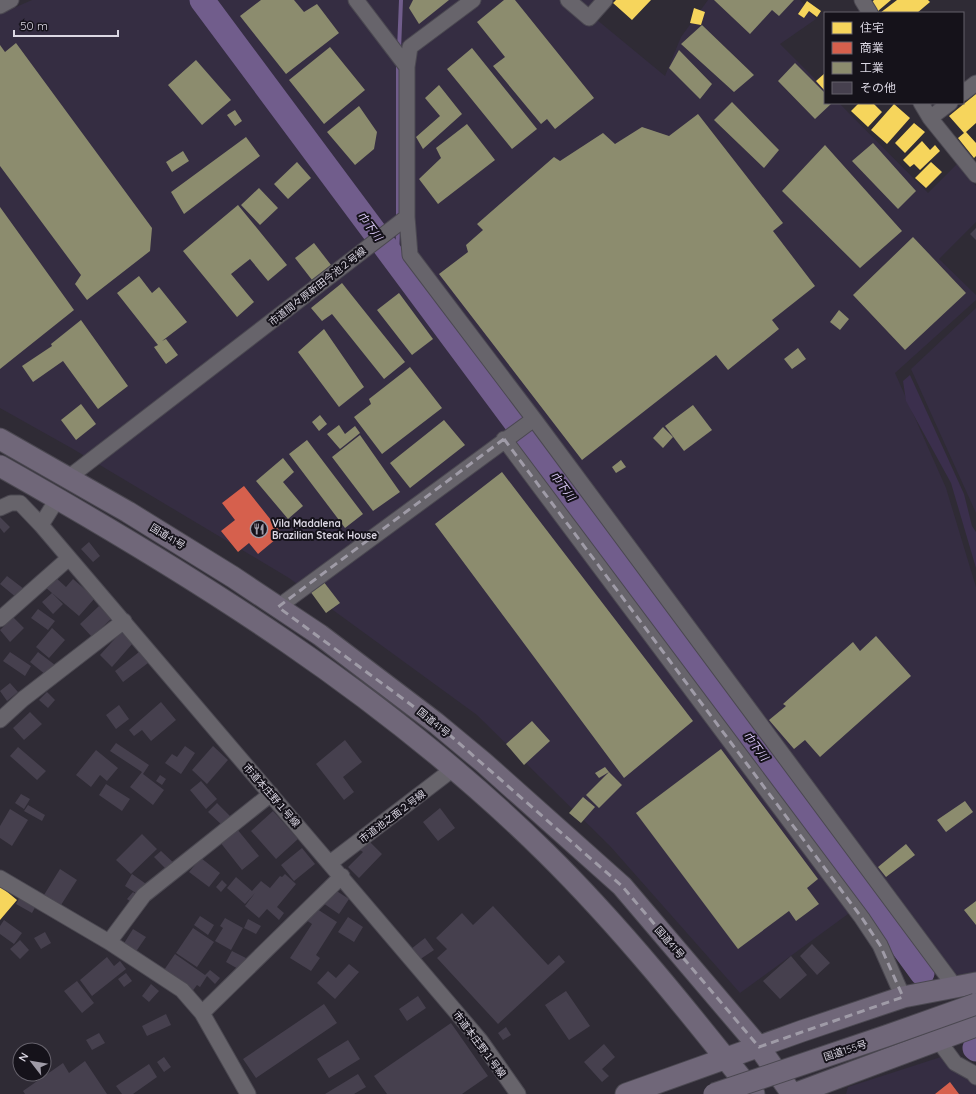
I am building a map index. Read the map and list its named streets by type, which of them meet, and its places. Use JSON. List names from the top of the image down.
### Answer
{
  "streets": {
    "highway": ["国道41号", "国道155号"],
    "street": ["市道間々原新田今池２号線", "市道本庄野１号線", "市道池之面２号線"]
  },
  "crossings": [
    ["市道間々原新田今池２号線", "国道41号"],
    ["市道本庄野１号線", "市道池之面２号線"]
  ],
  "water": ["巾下川"],
  "places": {
    "restaurant": ["Vila Madalena Brazilian Steak House"]
  },
  "legend": [
    "住宅",
    "商業",
    "工業",
    "その他"
  ],
  "scale_bar": "50 m",
  "north": "top left"
}
